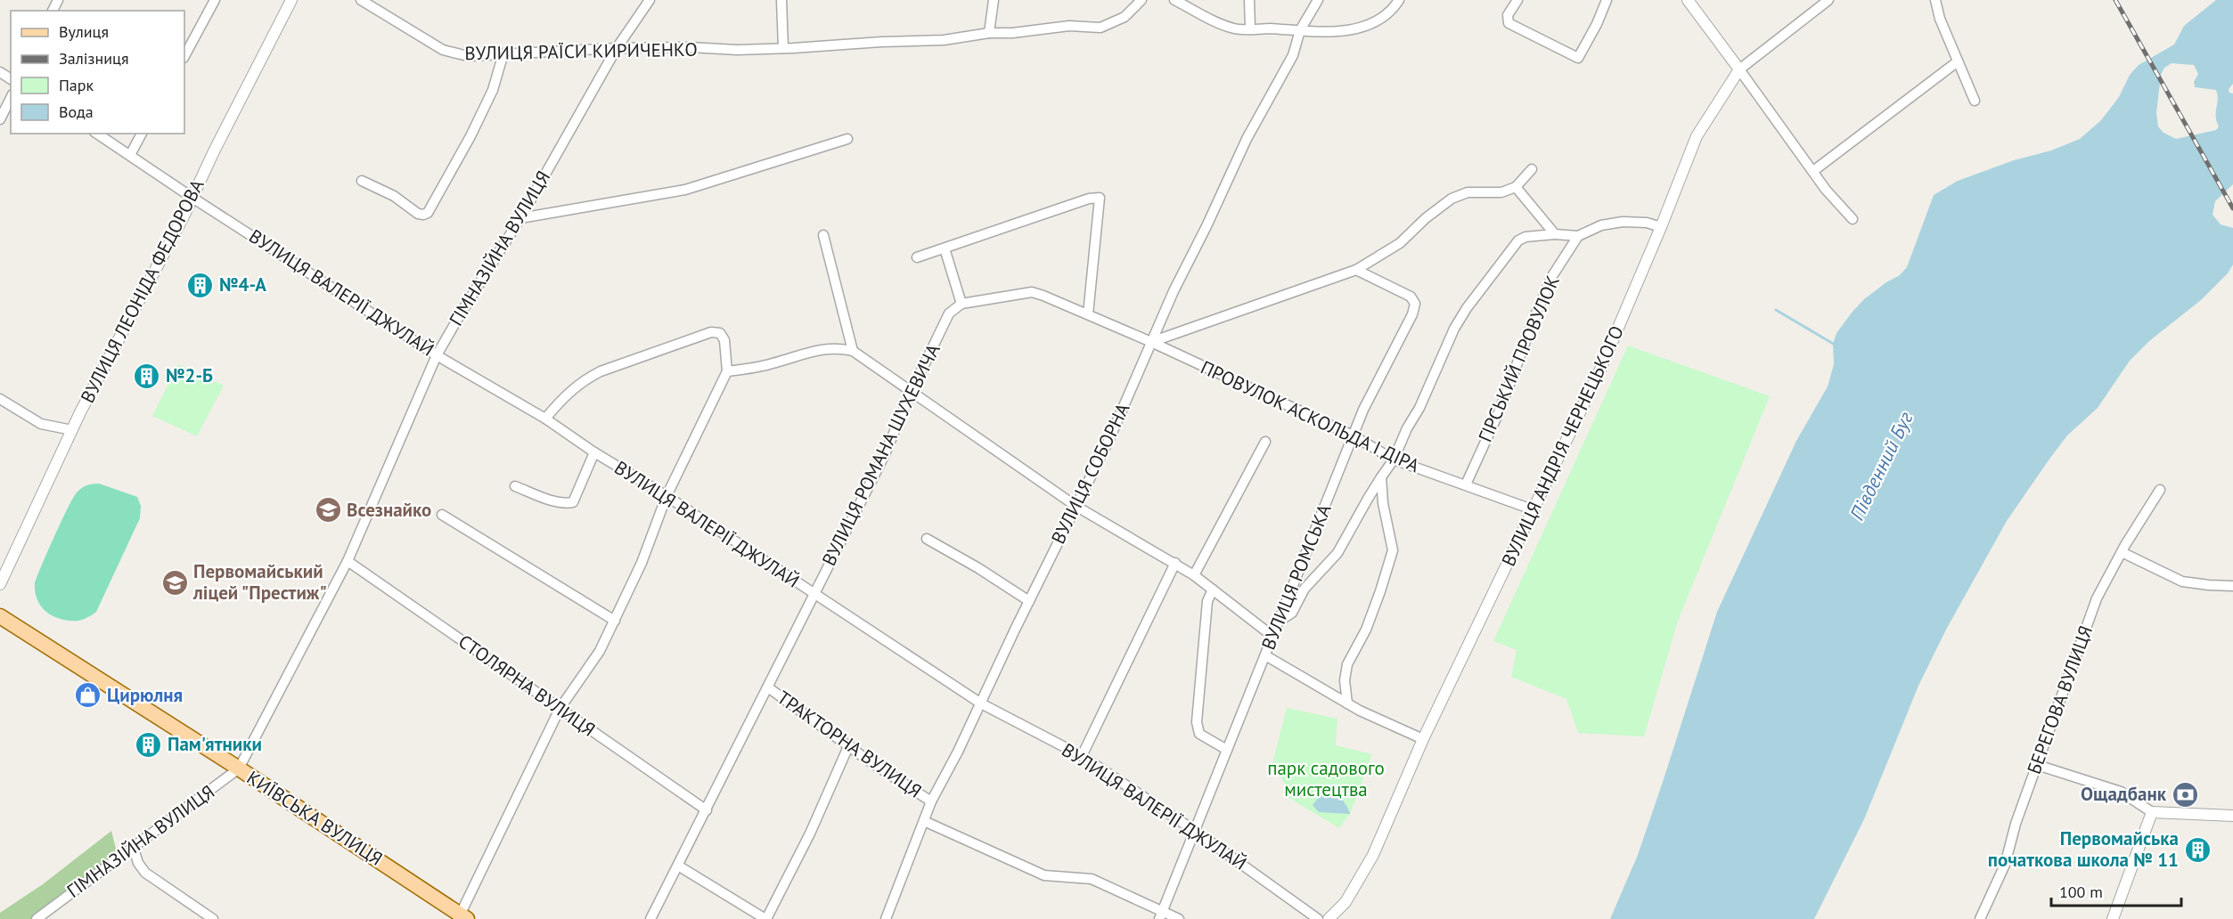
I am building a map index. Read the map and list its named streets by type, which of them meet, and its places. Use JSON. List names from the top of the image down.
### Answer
{
  "streets": {
    "main road": ["КИЇВСЬКА ВУЛИЦЯ"],
    "street": [
      "ВУЛИЦЯ РАЇСИ КИРИЧЕНКО",
      "ГІМНАЗІЙНА ВУЛИЦЯ",
      "ВУЛИЦЯ ЛЕОНІДА ФЕДОРОВА",
      "ВУЛИЦЯ ВАЛЕРІЇ ДЖУЛАЙ",
      "ГІРСЬКИЙ ПРОВУЛОК",
      "ПРОВУЛОК АСКОЛЬДА І ДІРА",
      "ВУЛИЦЯ АНДРІЯ ЧЕРНЕЦЬКОГО",
      "ВУЛИЦЯ РОМАНА ШУХЕВИЧА",
      "ВУЛИЦЯ СОБОРНА",
      "ВУЛИЦЯ РОМСЬКА",
      "СТОЛЯРНА ВУЛИЦЯ",
      "БЕРЕГОВА ВУЛИЦЯ",
      "ТРАКТОРНА ВУЛИЦЯ"
    ]
  },
  "crossings": [
    ["ВУЛИЦЯ РАЇСИ КИРИЧЕНКО", "ГІМНАЗІЙНА ВУЛИЦЯ"],
    ["ГІМНАЗІЙНА ВУЛИЦЯ", "ВУЛИЦЯ ВАЛЕРІЇ ДЖУЛАЙ"],
    ["ГІМНАЗІЙНА ВУЛИЦЯ", "СТОЛЯРНА ВУЛИЦЯ"],
    ["ГІМНАЗІЙНА ВУЛИЦЯ", "КИЇВСЬКА ВУЛИЦЯ"],
    ["ВУЛИЦЯ ЛЕОНІДА ФЕДОРОВА", "ВУЛИЦЯ ВАЛЕРІЇ ДЖУЛАЙ"],
    ["ВУЛИЦЯ ВАЛЕРІЇ ДЖУЛАЙ", "ВУЛИЦЯ РОМАНА ШУХЕВИЧА"],
    ["ВУЛИЦЯ ВАЛЕРІЇ ДЖУЛАЙ", "ВУЛИЦЯ СОБОРНА"],
    ["ВУЛИЦЯ ВАЛЕРІЇ ДЖУЛАЙ", "ВУЛИЦЯ РОМСЬКА"],
    ["ГІРСЬКИЙ ПРОВУЛОК", "ПРОВУЛОК АСКОЛЬДА І ДІРА"],
    ["ПРОВУЛОК АСКОЛЬДА І ДІРА", "ВУЛИЦЯ АНДРІЯ ЧЕРНЕЦЬКОГО"],
    ["ПРОВУЛОК АСКОЛЬДА І ДІРА", "ВУЛИЦЯ СОБОРНА"],
    ["ПРОВУЛОК АСКОЛЬДА І ДІРА", "ВУЛИЦЯ РОМСЬКА"],
    ["ВУЛИЦЯ РОМАНА ШУХЕВИЧА", "СТОЛЯРНА ВУЛИЦЯ"],
    ["ВУЛИЦЯ РОМАНА ШУХЕВИЧА", "ТРАКТОРНА ВУЛИЦЯ"],
    ["ВУЛИЦЯ СОБОРНА", "ТРАКТОРНА ВУЛИЦЯ"],
    ["ВУЛИЦЯ РОМСЬКА", "ТРАКТОРНА ВУЛИЦЯ"]
  ],
  "water": ["Південний Буг"],
  "parks": ["парк садового мистецтва"],
  "places": {
    "building": [
      "№4-А",
      "№2-Б",
      "Пам'ятники",
      "Первомайська початкова школа № 11"
    ],
    "school or university": ["Всезнайко", "Первомайський ліцей \"Престиж\""],
    "shop": ["Цирюлня"],
    "bank": ["Ощадбанк"]
  },
  "legend": [
    "Вулиця",
    "Залізниця",
    "Парк",
    "Вода"
  ],
  "scale_bar": "100 m"
}
